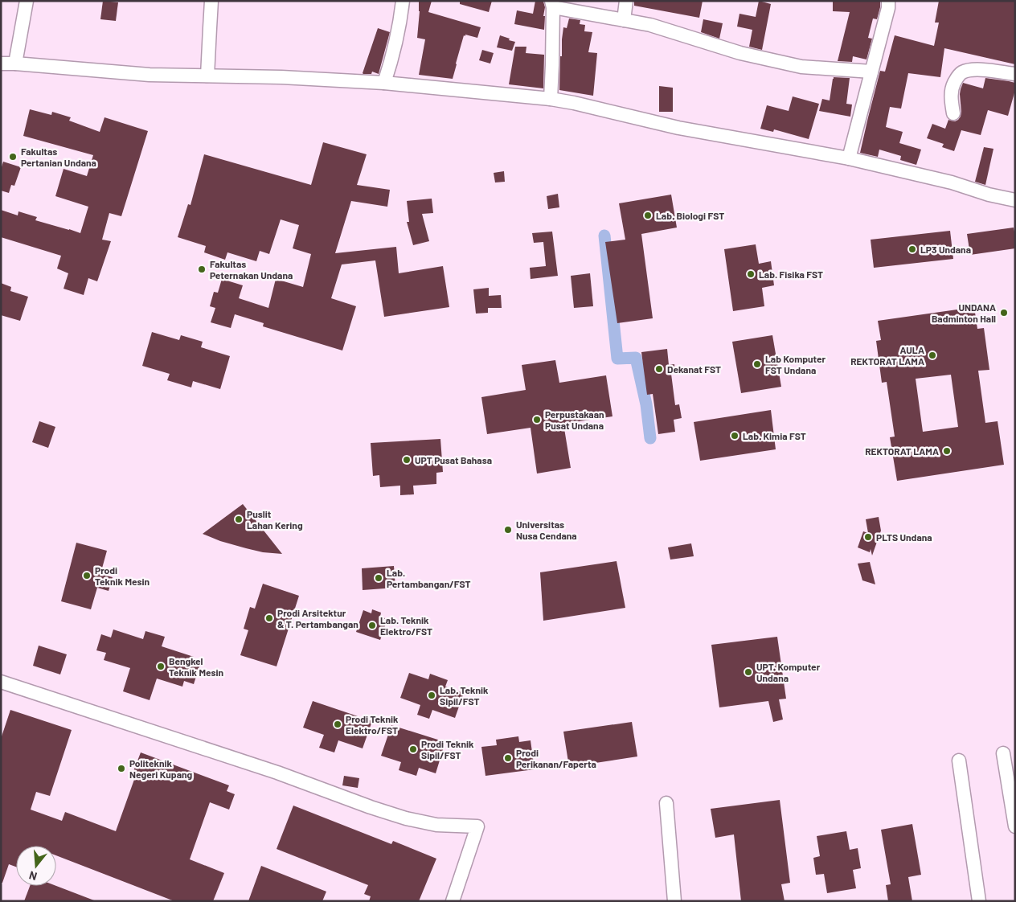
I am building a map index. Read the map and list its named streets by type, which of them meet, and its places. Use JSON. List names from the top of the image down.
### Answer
{
  "places": [
    "Fakultas Pertanian Undana",
    "Lab. Biologi FST",
    "LP3 Undana",
    "Fakultas Peternakan Undana",
    "Lab. Fisika FST",
    "UNDANA Badminton Hall",
    "AULA REKTORAT LAMA",
    "Lab Komputer FST Undana",
    "Dekanat FST",
    "Perpustakaan Pusat Undana",
    "Lab. Kimia FST",
    "REKTORAT LAMA",
    "UPT Pusat Bahasa",
    "Puslit Lahan Kering",
    "Universitas Nusa Cendana",
    "PLTS Undana",
    "Prodi Teknik Mesin",
    "Lab. Pertambangan/FST",
    "Prodi Arsitektur & T. Pertambangan",
    "Lab. Teknik Elektro/FST",
    "Bengkel Teknik Mesin",
    "UPT. Komputer Undana",
    "Lab. Teknik Sipil/FST",
    "Prodi Teknik Elektro/FST",
    "Prodi Teknik Sipil/FST",
    "Prodi Perikanan/Faperta",
    "Politeknik Negeri Kupang"
  ],
  "north": "bottom"
}
